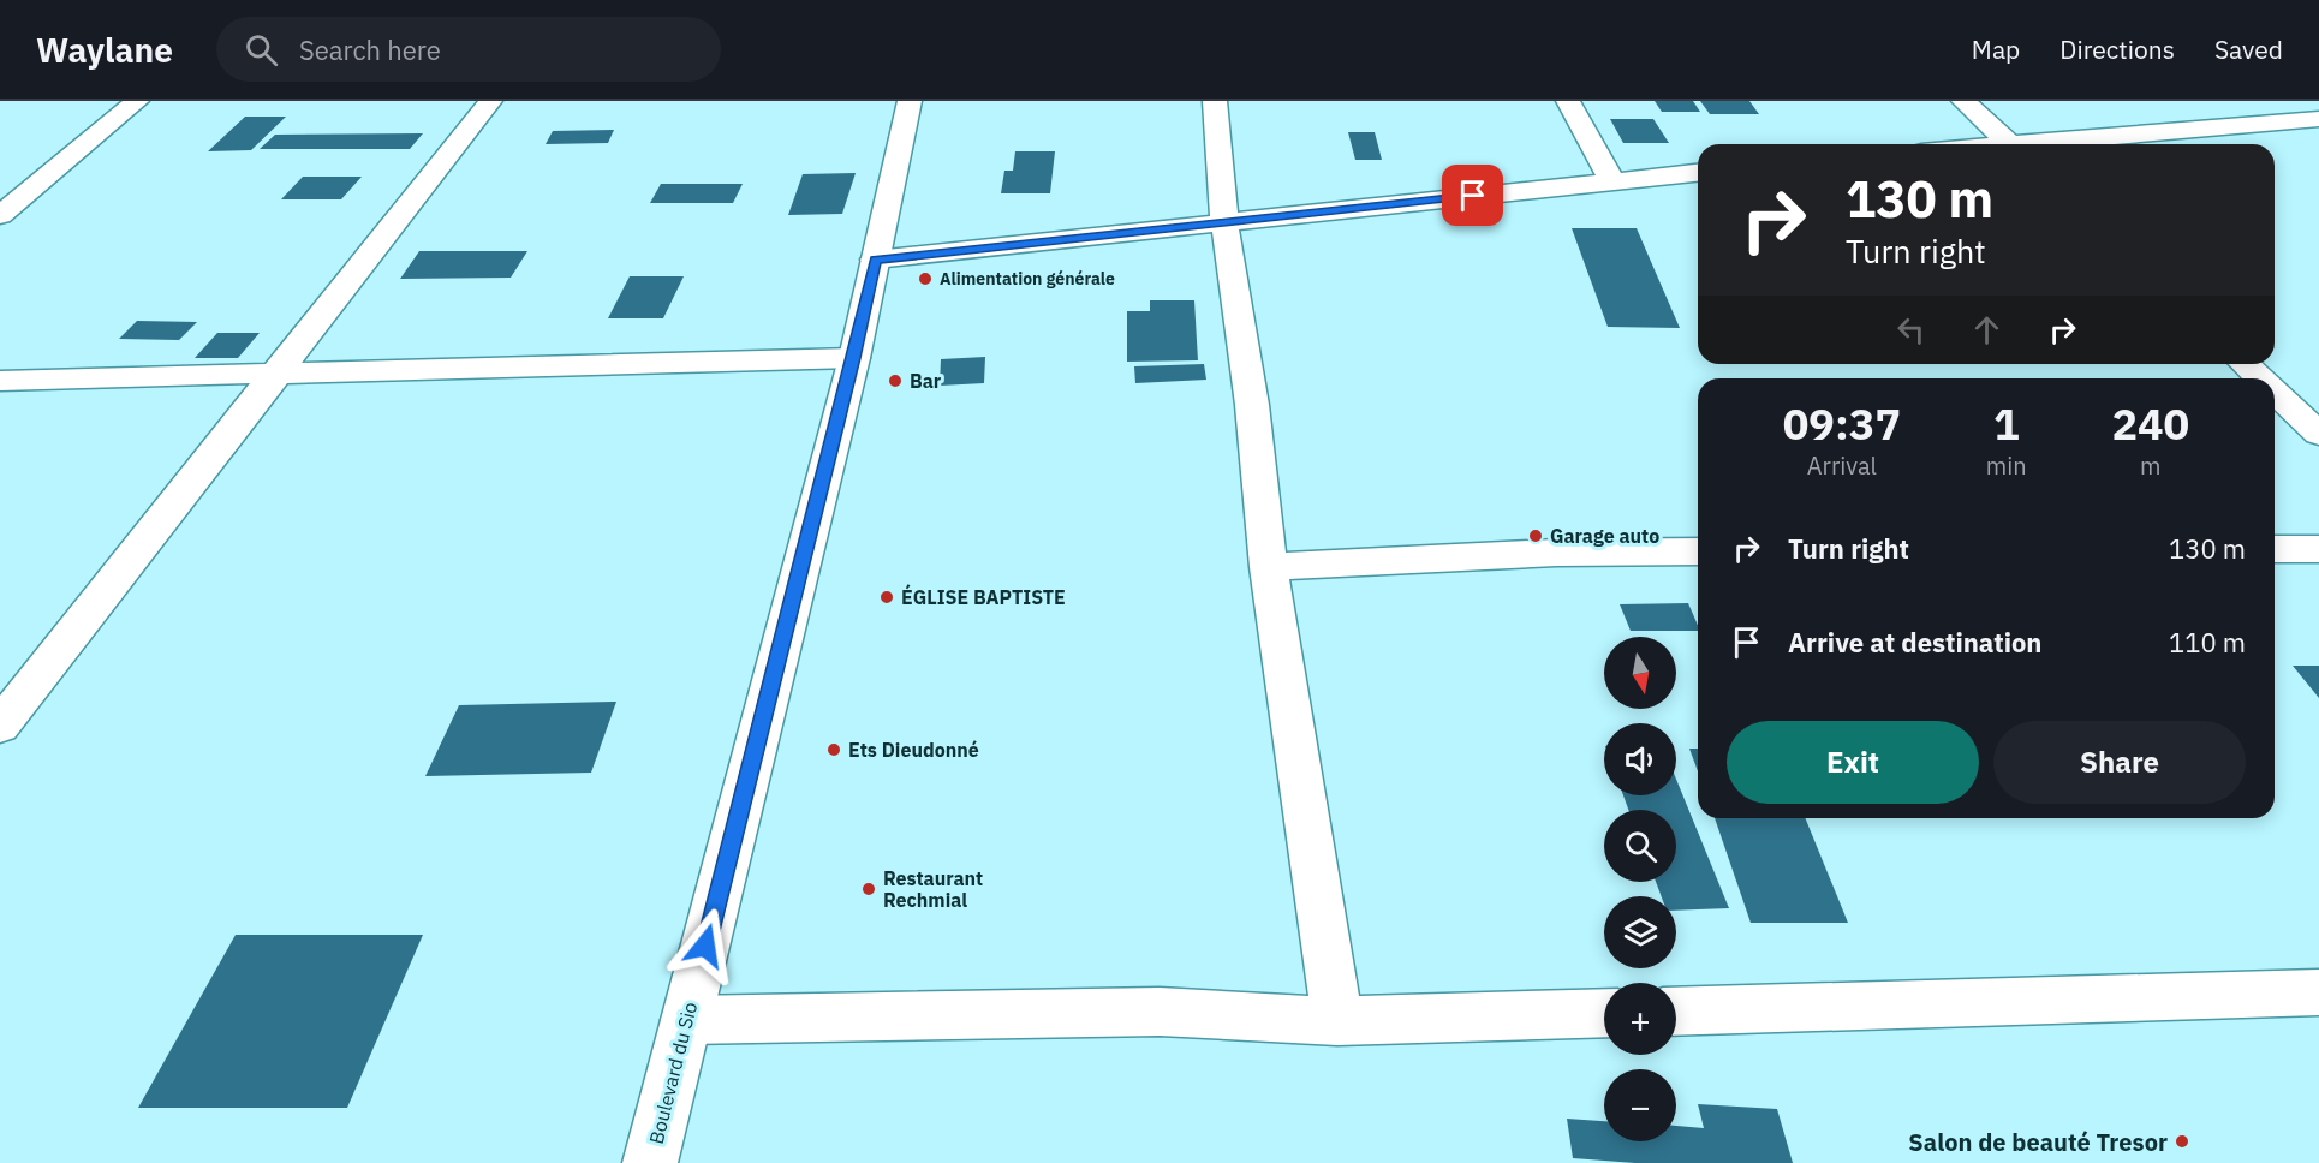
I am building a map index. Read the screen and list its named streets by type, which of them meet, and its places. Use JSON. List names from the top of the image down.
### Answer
{
  "streets": {
    "street": ["Boulevard du Sio"]
  },
  "places": [
    "Alimentation générale",
    "Bar",
    "Garage auto",
    "ÉGLISE BAPTISTE",
    "Ets Dieudonné",
    "Restaurant Rechmial",
    "Salon de beauté Tresor"
  ],
  "north": "bottom",
  "page": {
    "header": "Waylane",
    "search": "Search here",
    "nav": ["Map", "Directions", "Saved"],
    "turn": ["130 m", "Turn right"],
    "eta": [
      "09:37",
      "Arrival",
      "1",
      "min",
      "240",
      "m"
    ],
    "list": [
      {
        "name": "Turn right",
        "value": "130 m"
      },
      {
        "name": "Arrive at destination",
        "value": "110 m"
      }
    ],
    "map_buttons": ["+", "−"],
    "buttons": ["Exit", "Share"]
  }
}
